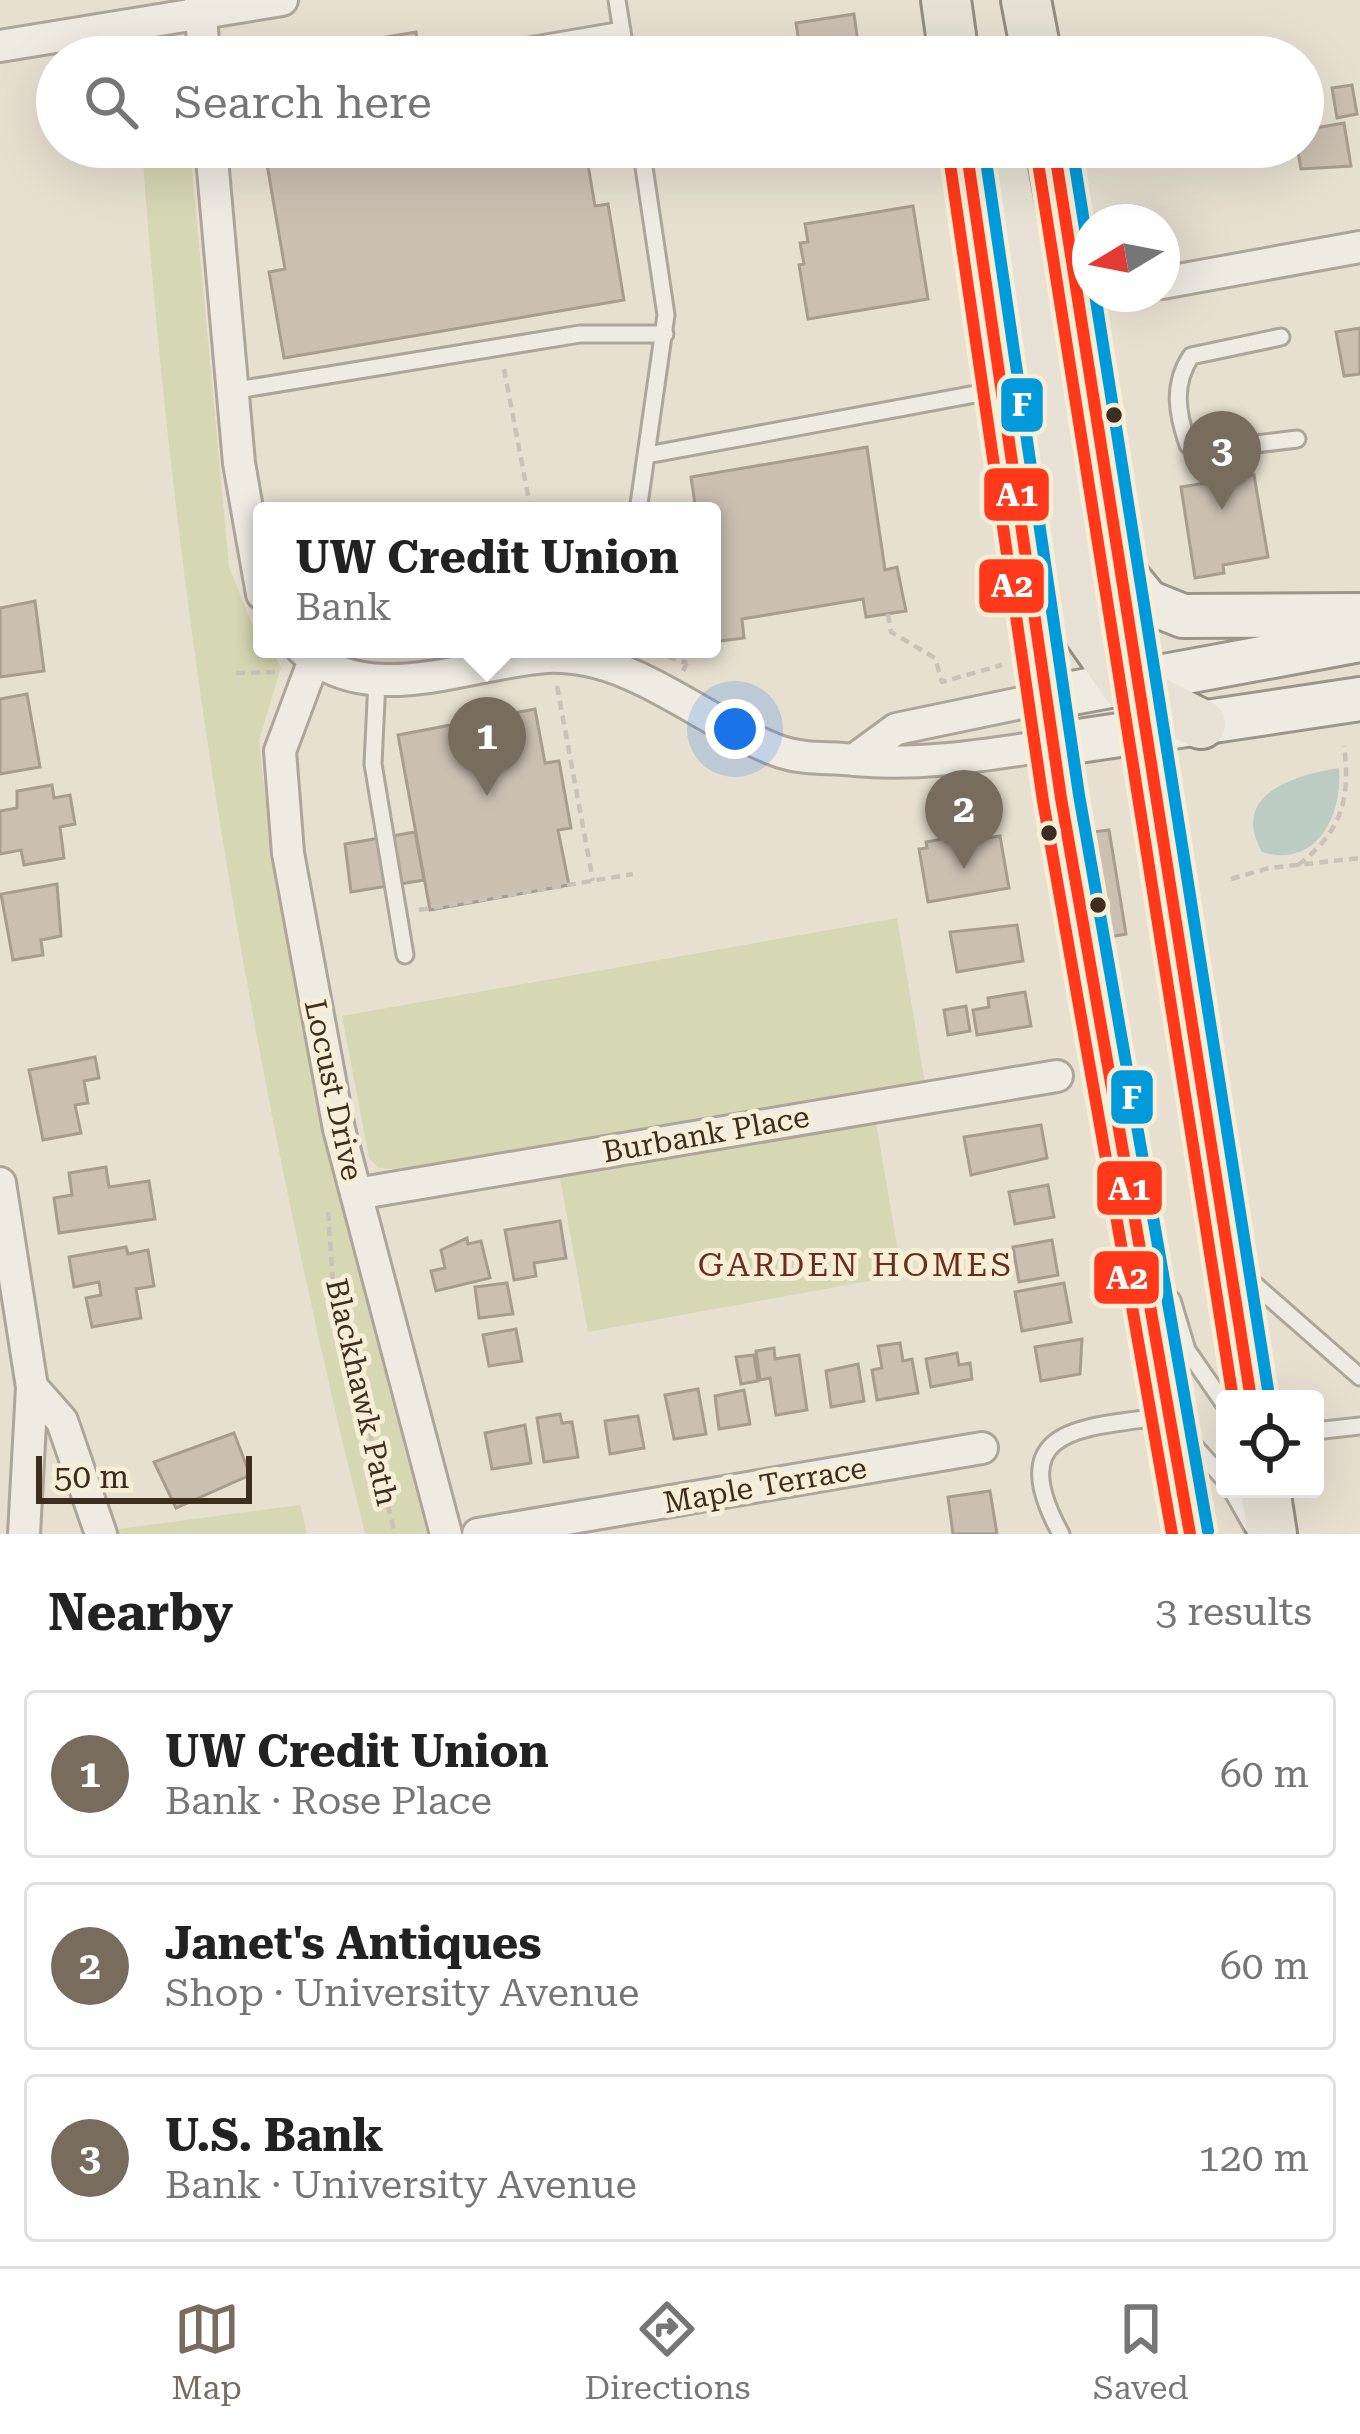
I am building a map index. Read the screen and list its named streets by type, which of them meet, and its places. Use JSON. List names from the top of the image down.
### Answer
{
  "streets": {
    "street": ["Locust Drive", "Burbank Place", "Maple Terrace"],
    "path": ["Blackhawk Path"]
  },
  "crossings": [
    ["Locust Drive", "Burbank Place"],
    ["Locust Drive", "Blackhawk Path"],
    ["Burbank Place", "Blackhawk Path"]
  ],
  "districts": ["GARDEN HOMES"],
  "lines": ["transit line A1", "transit line A2", "transit line F"],
  "scale_bar": "50 m",
  "north": "left",
  "page": {
    "search": "Search here",
    "pins": ["3", "1", "2"],
    "popup": ["UW Credit Union", "Bank"],
    "scale": "50 m",
    "heading": ["Nearby", "3 results"],
    "list": [
      {
        "mark": "1",
        "name": "UW Credit Union",
        "note": "Bank · Rose Place",
        "value": "60 m"
      },
      {
        "mark": "2",
        "name": "Janet's Antiques",
        "note": "Shop · University Avenue",
        "value": "60 m"
      },
      {
        "mark": "3",
        "name": "U.S. Bank",
        "note": "Bank · University Avenue",
        "value": "120 m"
      }
    ],
    "nav": ["Map", "Directions", "Saved"]
  }
}
